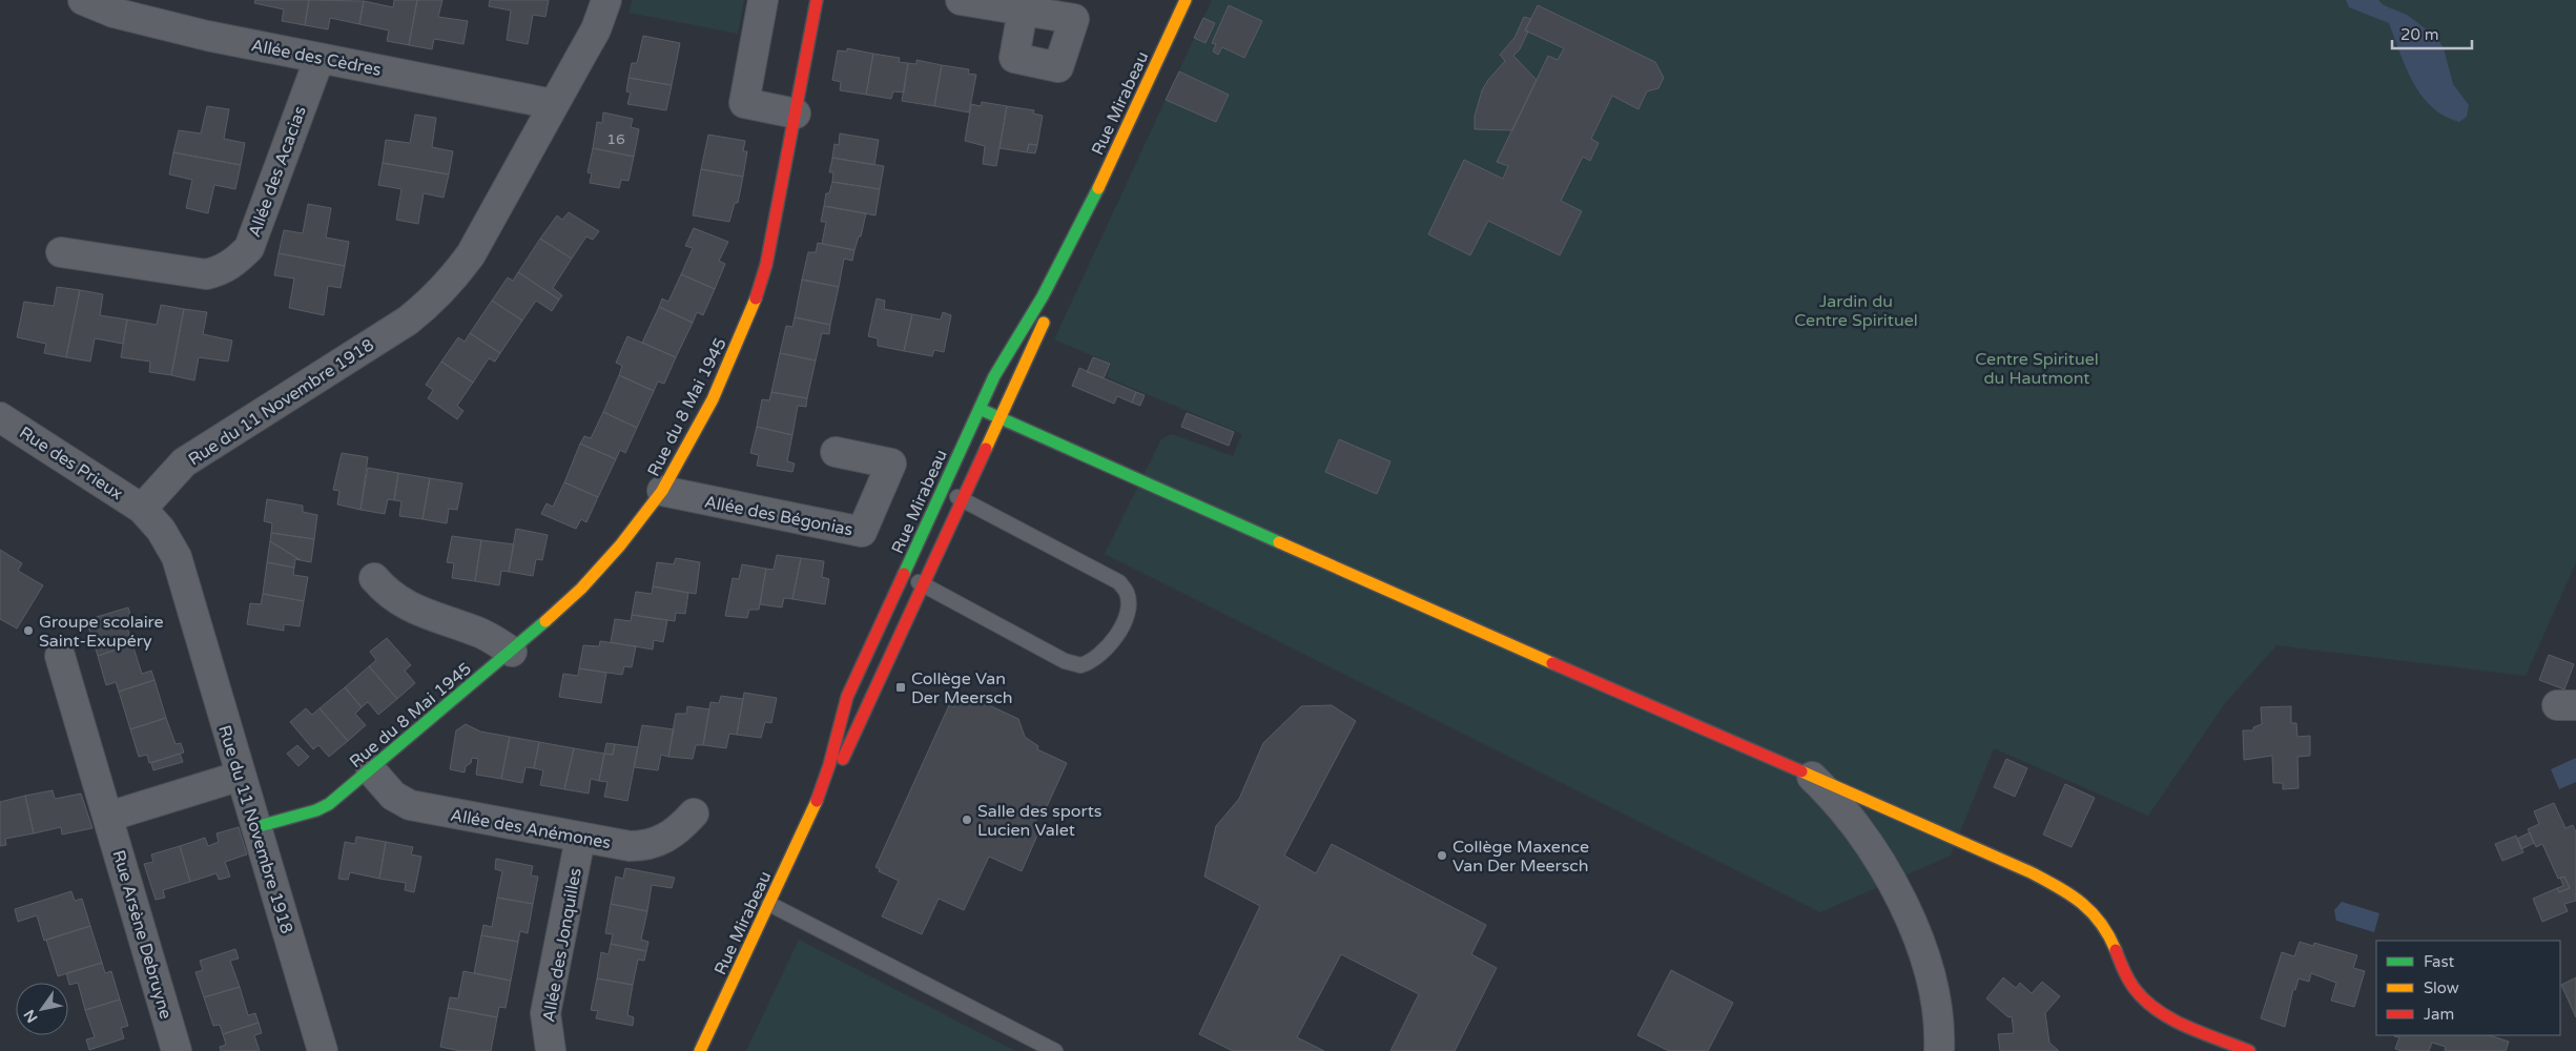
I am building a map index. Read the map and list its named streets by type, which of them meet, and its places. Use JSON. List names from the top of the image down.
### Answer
{
  "streets": {
    "street": [
      "Allée des Cèdres",
      "Rue Mirabeau",
      "Allée des Acacias",
      "Rue du 11 Novembre 1918",
      "Rue du 8 Mai 1945",
      "Rue des Prieux",
      "Allée des Bégonias",
      "Allée des Anémones",
      "Rue Arsène Debruyne",
      "Allée des Jonquilles"
    ]
  },
  "crossings": [
    ["Allée des Cèdres", "Allée des Acacias"],
    ["Allée des Cèdres", "Rue du 11 Novembre 1918"],
    ["Rue du 11 Novembre 1918", "Rue du 8 Mai 1945"],
    ["Rue du 11 Novembre 1918", "Rue des Prieux"],
    ["Rue du 8 Mai 1945", "Allée des Bégonias"],
    ["Rue du 8 Mai 1945", "Allée des Anémones"],
    ["Allée des Anémones", "Allée des Jonquilles"]
  ],
  "parks": ["Jardin du Centre Spirituel", "Centre Spirituel du Hautmont"],
  "places": {
    "other": ["Groupe scolaire Saint-Exupéry", "Salle des sports Lucien Valet", "Collège Maxence Van Der Meersch"],
    "transit": ["Collège Van Der Meersch"]
  },
  "house_numbers": ["16"],
  "legend": ["Fast", "Slow", "Jam"],
  "scale_bar": "20 m",
  "north": "bottom left"
}
